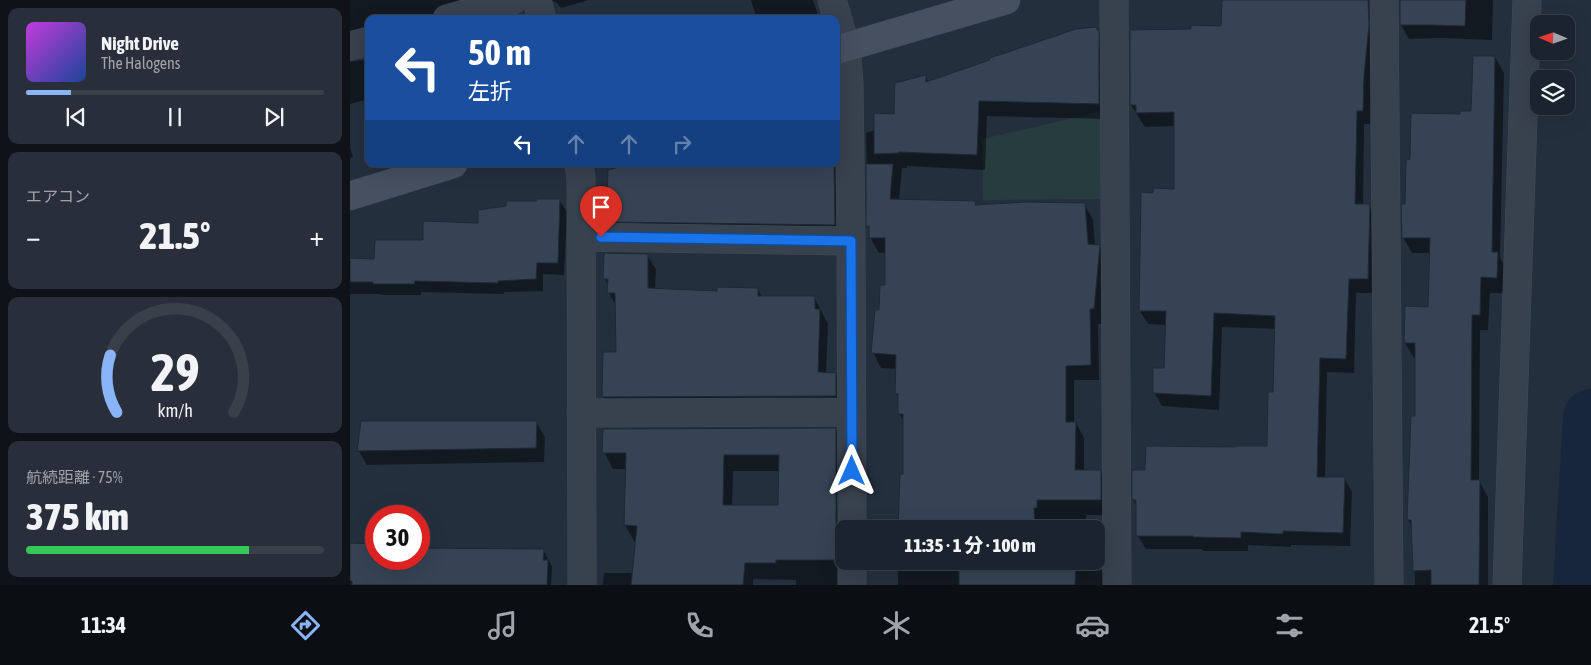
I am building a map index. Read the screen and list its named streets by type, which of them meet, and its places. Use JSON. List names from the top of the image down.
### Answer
{
  "north": "left",
  "page": {
    "turn": ["50 m", "左折"],
    "song": ["Night Drive", "The Halogens"],
    "tile": [
      "エアコン",
      ["航続距離 · 75%", "375 km"]
    ],
    "heat": ["−", "21.5°", "+"],
    "limit": "30",
    "trip": "11:35 · 1 分 · 100 m",
    "tabs": ["11:34", "21.5°"],
    "gauge": ["29", "km/h"]
  }
}
